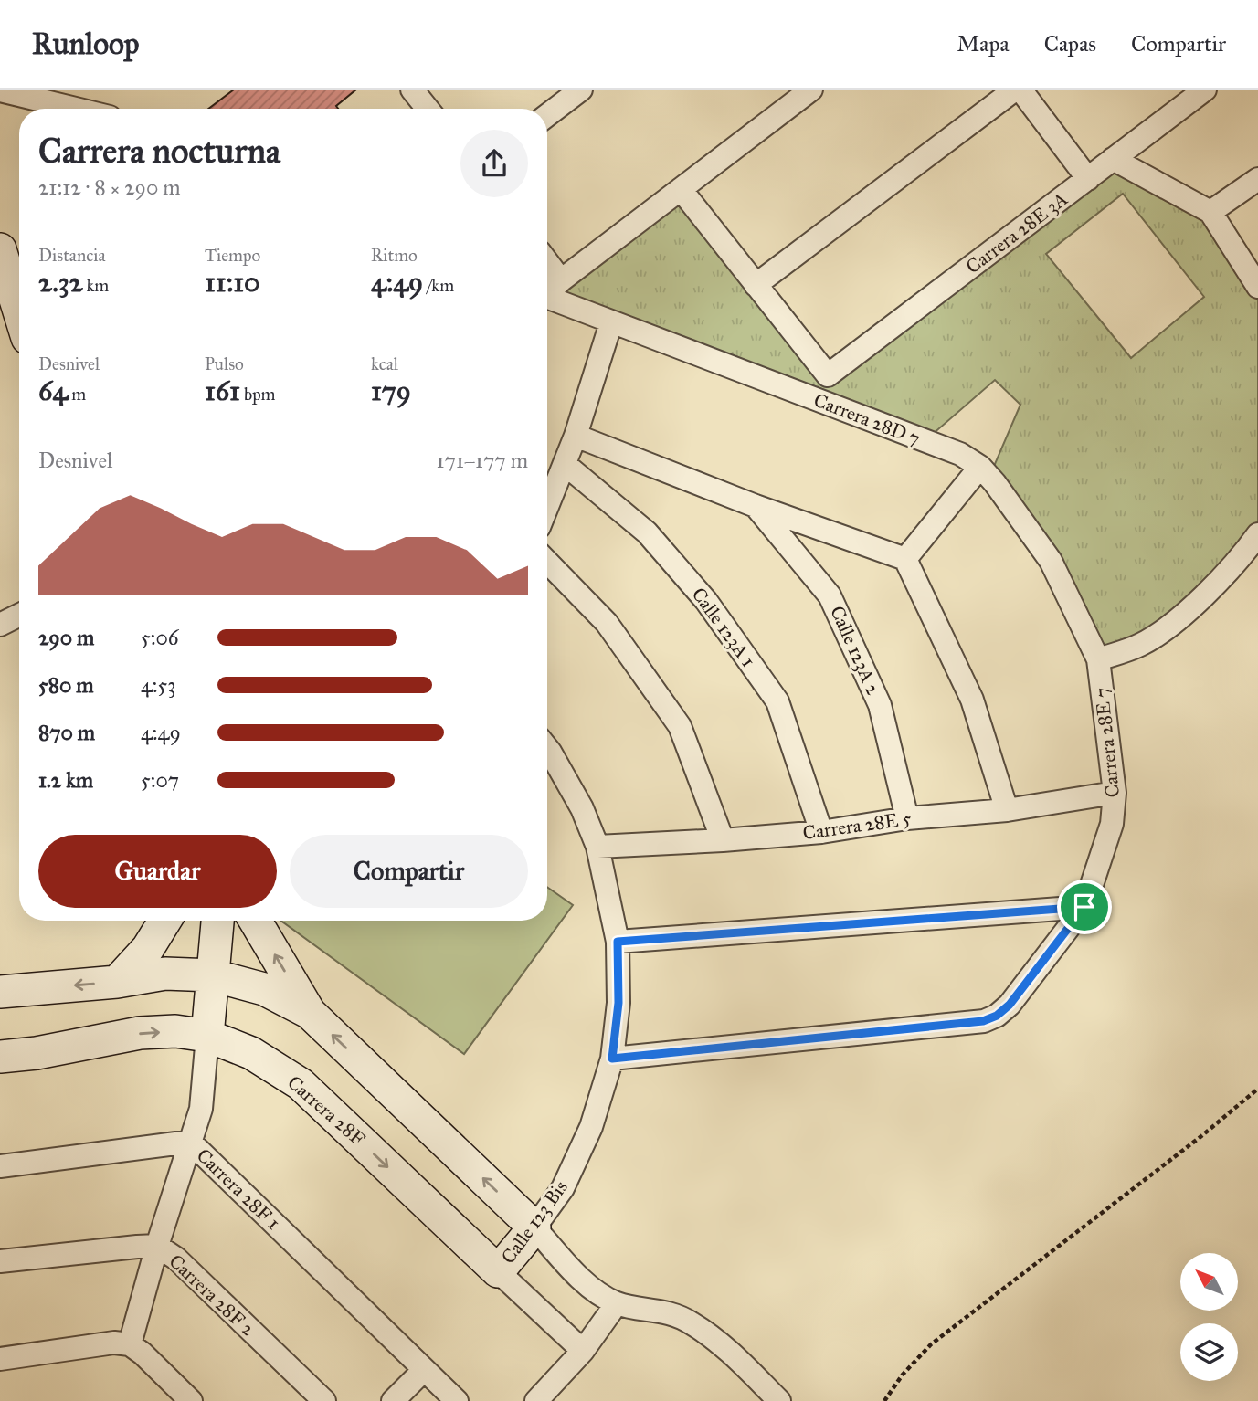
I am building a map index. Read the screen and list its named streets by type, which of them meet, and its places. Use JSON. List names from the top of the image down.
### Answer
{
  "streets": {
    "street": [
      "Carrera 28E 3A",
      "Carrera 28D 7",
      "Calle 123A 1",
      "Calle 123A 2",
      "Carrera 28E 7",
      "Carrera 28E 5",
      "Carrera 28F",
      "Carrera 28F 1",
      "Calle 123 Bis",
      "Carrera 28F 2"
    ]
  },
  "crossings": [
    ["Carrera 28D 7", "Carrera 28E 7"],
    ["Calle 123A 1", "Carrera 28E 5"],
    ["Calle 123A 2", "Carrera 28E 5"],
    ["Carrera 28E 7", "Carrera 28E 5"],
    ["Carrera 28E 7", "Calle 123 Bis"],
    ["Carrera 28E 5", "Calle 123 Bis"],
    ["Carrera 28F", "Calle 123 Bis"]
  ],
  "north": "top left",
  "page": {
    "header": "Runloop",
    "nav": ["Mapa", "Capas", "Compartir"],
    "heading": ["Carrera nocturna", "21:12 · 8 × 290 m"],
    "stats": [
      ["Distancia", "2.32 km"],
      ["Tiempo", "11:10"],
      ["Ritmo", "4:49 /km"],
      ["Desnivel", "64 m"],
      ["Pulso", "161 bpm"],
      ["kcal", "179"]
    ],
    "chart": ["Desnivel", "171–177 m"],
    "list": [
      {
        "name": "290 m",
        "note": "5:06"
      },
      {
        "name": "580 m",
        "note": "4:53"
      },
      {
        "name": "870 m",
        "note": "4:49"
      },
      {
        "name": "1.2 km",
        "note": "5:07"
      }
    ],
    "buttons": ["Guardar", "Compartir"]
  }
}
